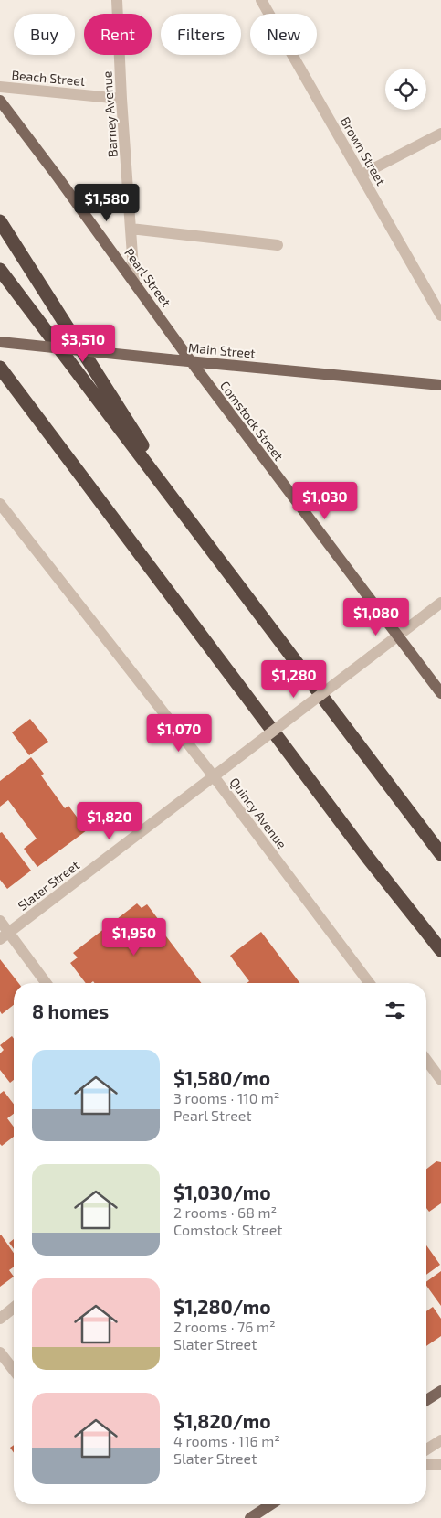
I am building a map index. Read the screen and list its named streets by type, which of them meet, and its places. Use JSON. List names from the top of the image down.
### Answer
{
  "streets": {
    "main road": ["Pearl Street", "Main Street", "Comstock Street"],
    "street": [
      "Beach Street",
      "Barney Avenue",
      "Brown Street",
      "Quincy Avenue",
      "Slater Street"
    ]
  },
  "crossings": [
    ["Beach Street", "Barney Avenue"],
    ["Barney Avenue", "Pearl Street"],
    ["Pearl Street", "Main Street"],
    ["Pearl Street", "Comstock Street"],
    ["Main Street", "Comstock Street"],
    ["Comstock Street", "Slater Street"],
    ["Quincy Avenue", "Slater Street"]
  ],
  "page": {
    "chip": [
      "Buy",
      "Rent",
      "Filters",
      "New"
    ],
    "price": [
      "$1,580",
      "$3,510",
      "$1,030",
      "$1,080",
      "$1,280",
      "$1,070",
      "$1,820",
      "$1,950"
    ],
    "heading": "8 homes",
    "list": [
      {
        "name": "$1,580/mo",
        "note": "3 rooms · 110 m² · Pearl Street"
      },
      {
        "name": "$1,030/mo",
        "note": "2 rooms · 68 m² · Comstock Street"
      },
      {
        "name": "$1,280/mo",
        "note": "2 rooms · 76 m² · Slater Street"
      },
      {
        "name": "$1,820/mo",
        "note": "4 rooms · 116 m² · Slater Street"
      }
    ]
  }
}
